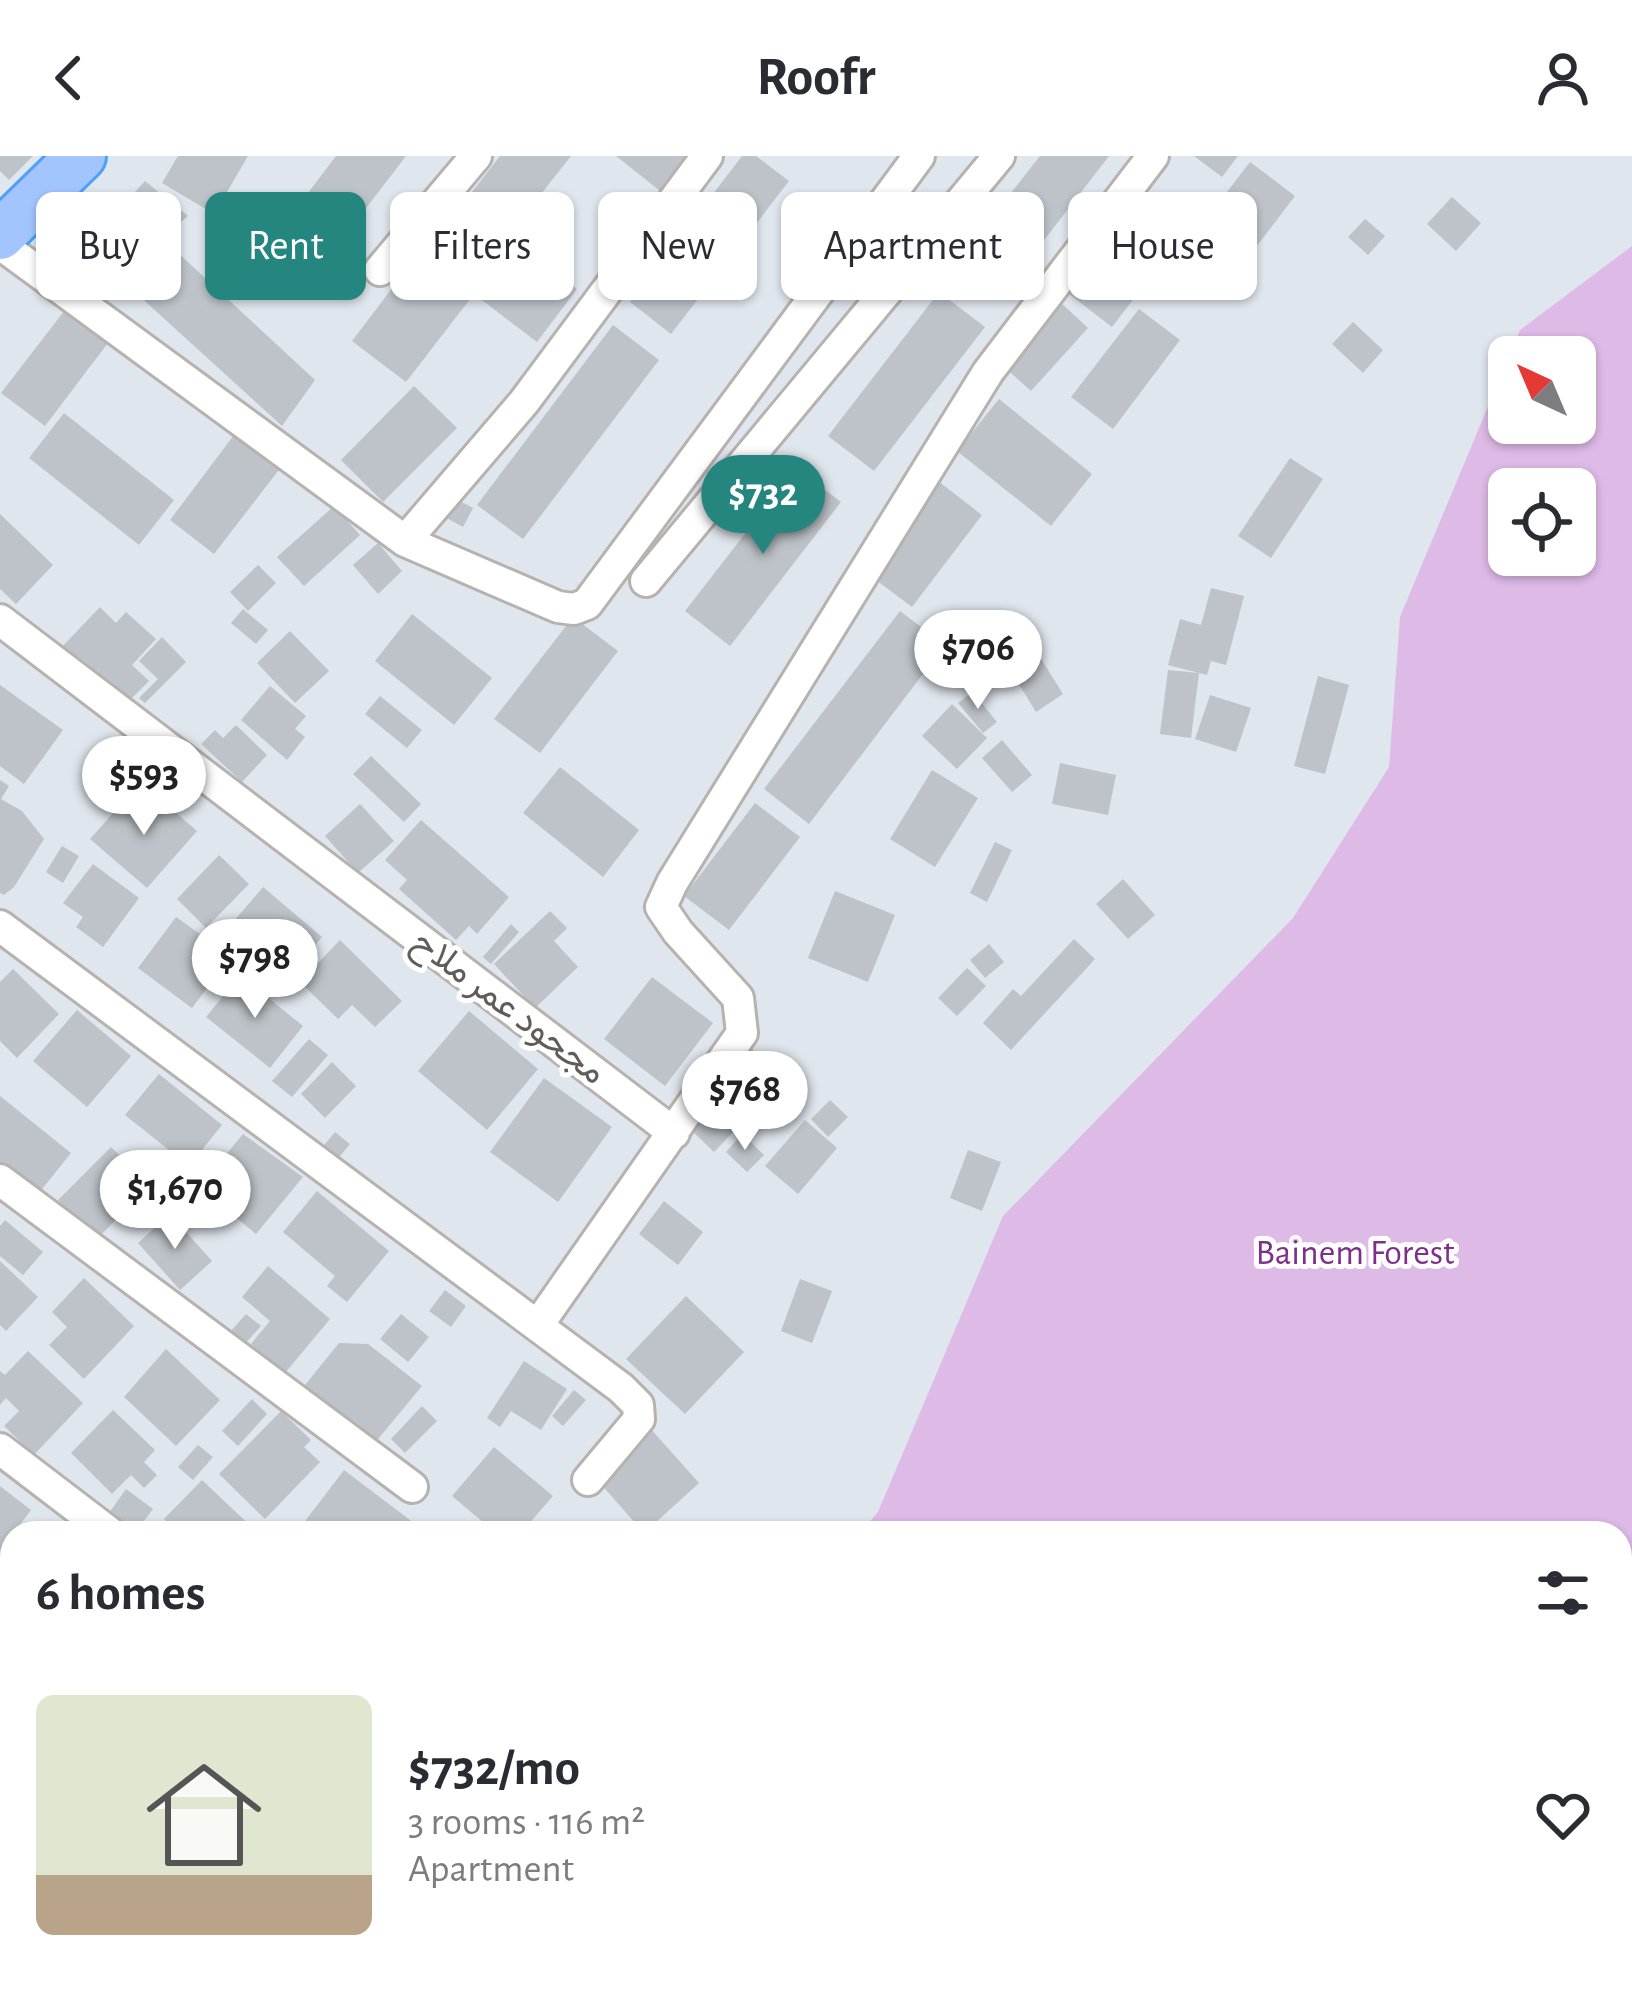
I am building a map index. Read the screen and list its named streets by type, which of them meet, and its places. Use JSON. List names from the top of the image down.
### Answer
{
  "streets": {
    "street": ["مجحود عمر ملاح"]
  },
  "parks": ["Bainem Forest"],
  "north": "top left",
  "page": {
    "header": "Roofr",
    "chip": [
      "Buy",
      "Rent",
      "Filters",
      "New",
      "Apartment",
      "House"
    ],
    "price": [
      "$732",
      "$706",
      "$593",
      "$798",
      "$768",
      "$1,670"
    ],
    "heading": "6 homes",
    "list": [
      {
        "name": "$732/mo",
        "note": "3 rooms · 116 m² · Apartment"
      }
    ]
  }
}
